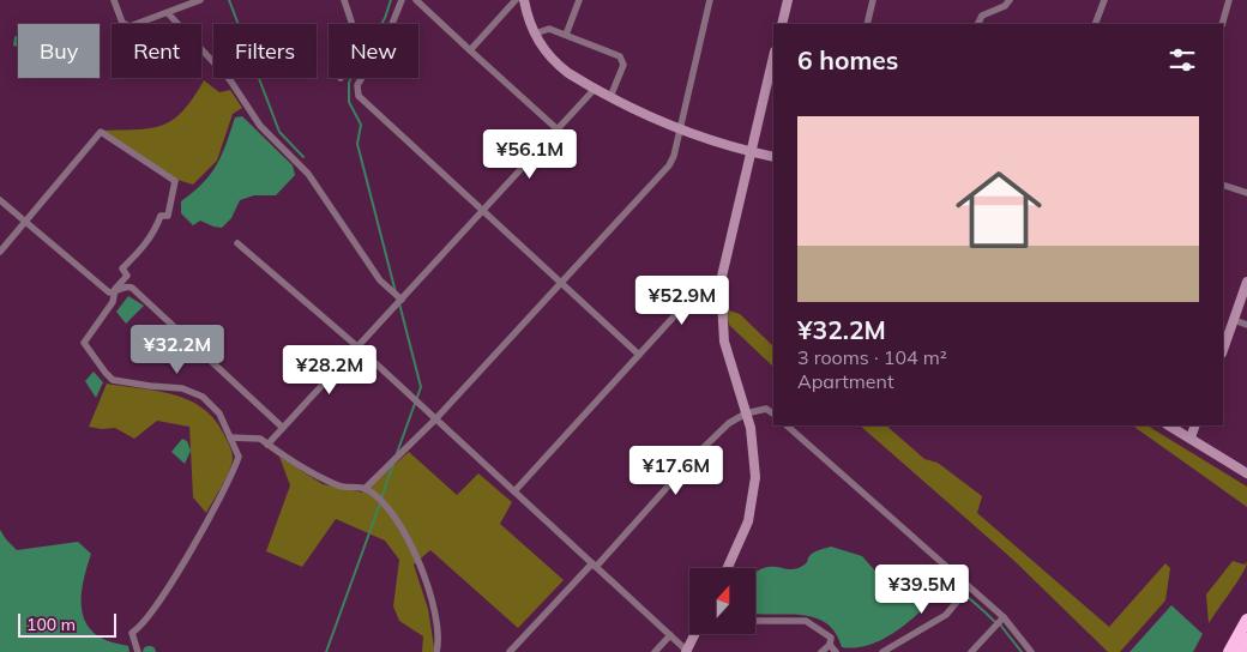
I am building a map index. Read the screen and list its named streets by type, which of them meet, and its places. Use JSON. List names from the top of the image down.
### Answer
{
  "scale_bar": "100 m",
  "north": "top",
  "page": {
    "chip": [
      "Buy",
      "Rent",
      "Filters",
      "New"
    ],
    "heading": "6 homes",
    "list": [
      {
        "name": "¥32.2M",
        "note": "3 rooms · 104 m² · Apartment"
      }
    ],
    "price": [
      "¥56.1M",
      "¥52.9M",
      "¥32.2M",
      "¥28.2M",
      "¥17.6M",
      "¥39.5M"
    ],
    "scale": "100 m"
  }
}
